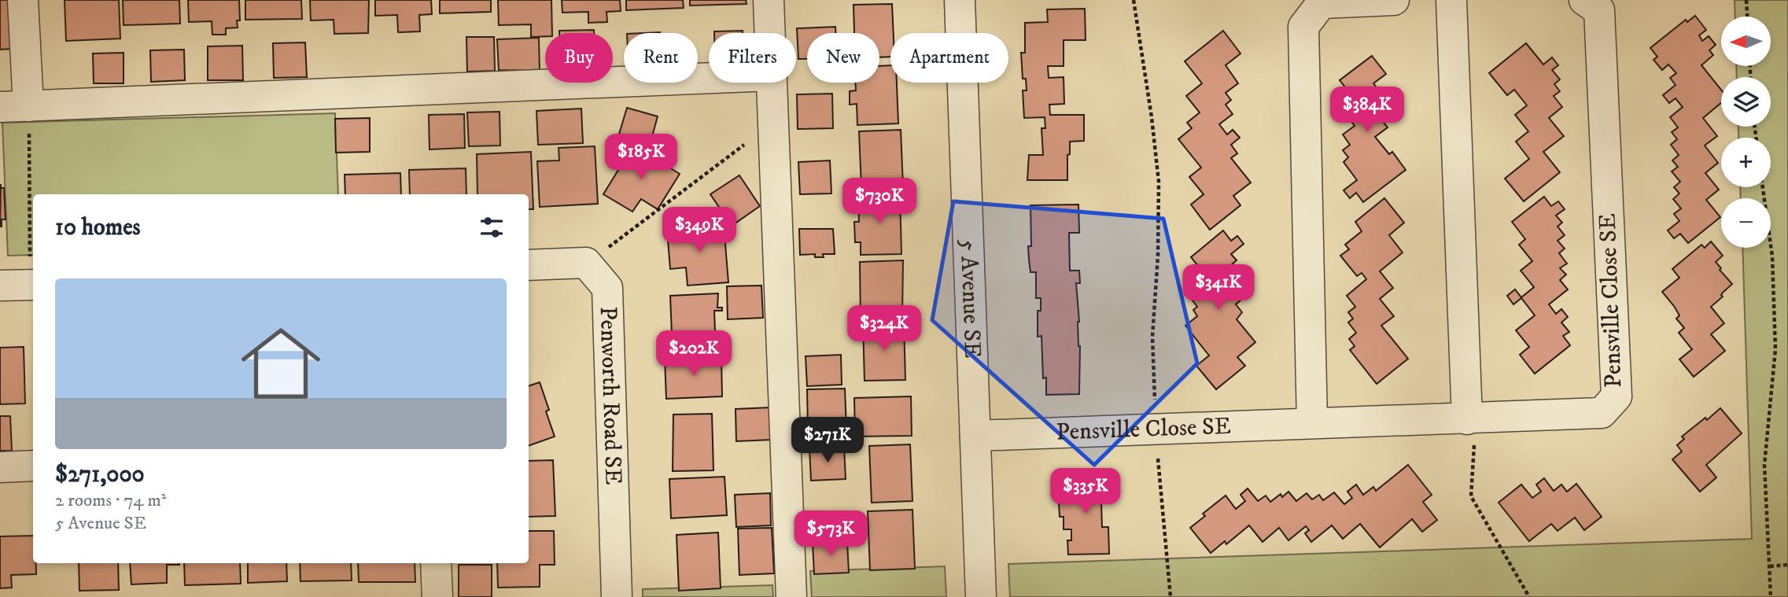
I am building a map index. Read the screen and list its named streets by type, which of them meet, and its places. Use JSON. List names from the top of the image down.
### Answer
{
  "streets": {
    "street": ["5 Avenue SE", "Pensville Close SE", "Penworth Road SE"]
  },
  "crossings": [
    ["5 Avenue SE", "Pensville Close SE"]
  ],
  "north": "left",
  "page": {
    "map_buttons": ["+", "−"],
    "chip": [
      "Buy",
      "Rent",
      "Filters",
      "New",
      "Apartment"
    ],
    "price": [
      "$384K",
      "$185K",
      "$730K",
      "$349K",
      "$341K",
      "$324K",
      "$202K",
      "$271K",
      "$335K",
      "$573K"
    ],
    "heading": "10 homes",
    "list": [
      {
        "name": "$271,000",
        "note": "2 rooms · 74 m² · 5 Avenue SE"
      }
    ]
  }
}
